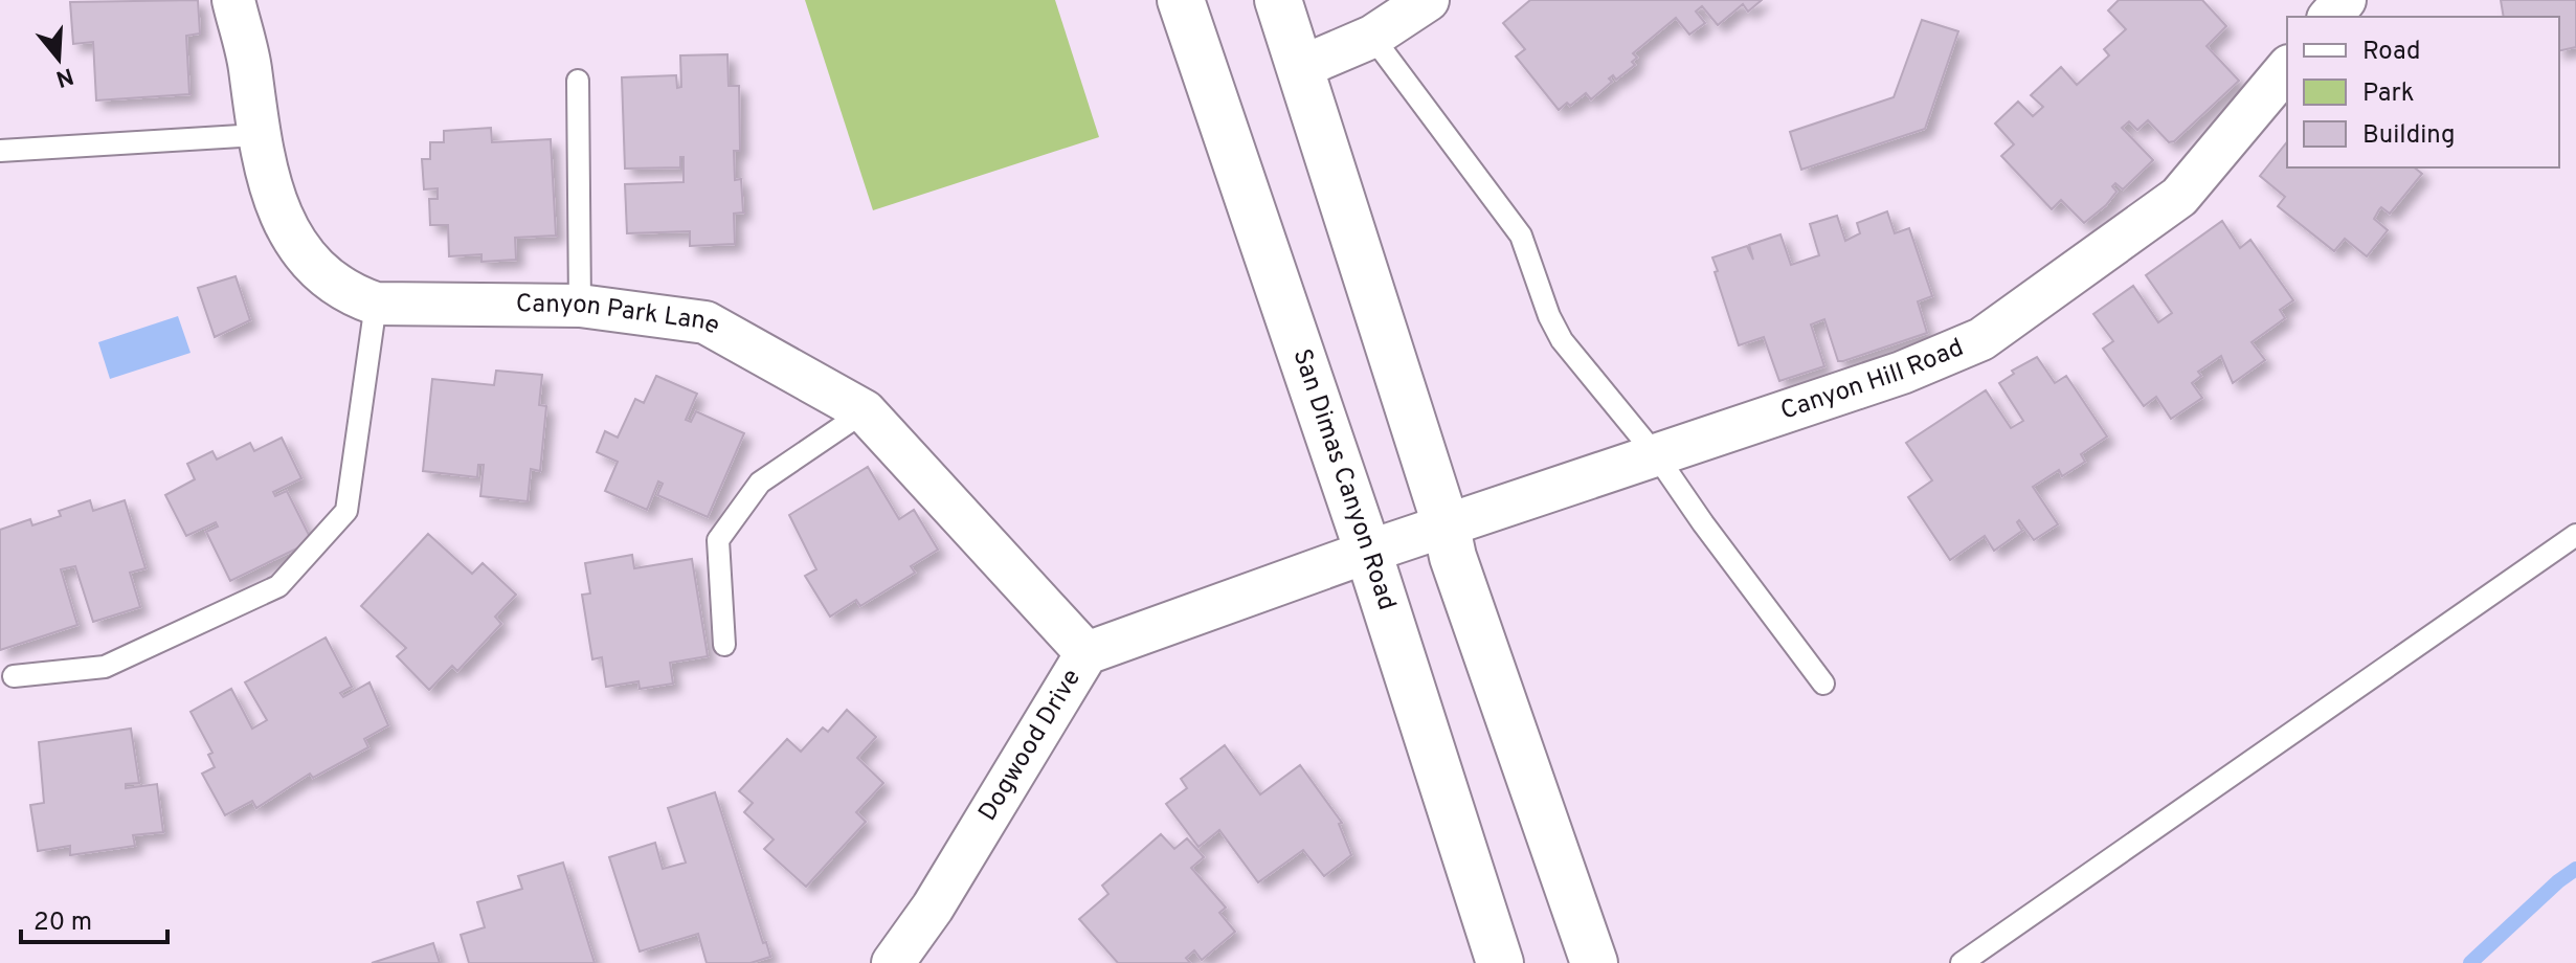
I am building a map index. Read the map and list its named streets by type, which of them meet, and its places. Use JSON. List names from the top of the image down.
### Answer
{
  "streets": {
    "street": [
      "Canyon Park Lane",
      "Canyon Hill Road",
      "San Dimas Canyon Road",
      "Dogwood Drive"
    ]
  },
  "crossings": [
    ["Canyon Park Lane", "Dogwood Drive"],
    ["Canyon Hill Road", "San Dimas Canyon Road"],
    ["Canyon Hill Road", "Dogwood Drive"],
    ["San Dimas Canyon Road", "Dogwood Drive"]
  ],
  "legend": ["Road", "Park", "Building"],
  "scale_bar": "20 m",
  "north": "bottom"
}
